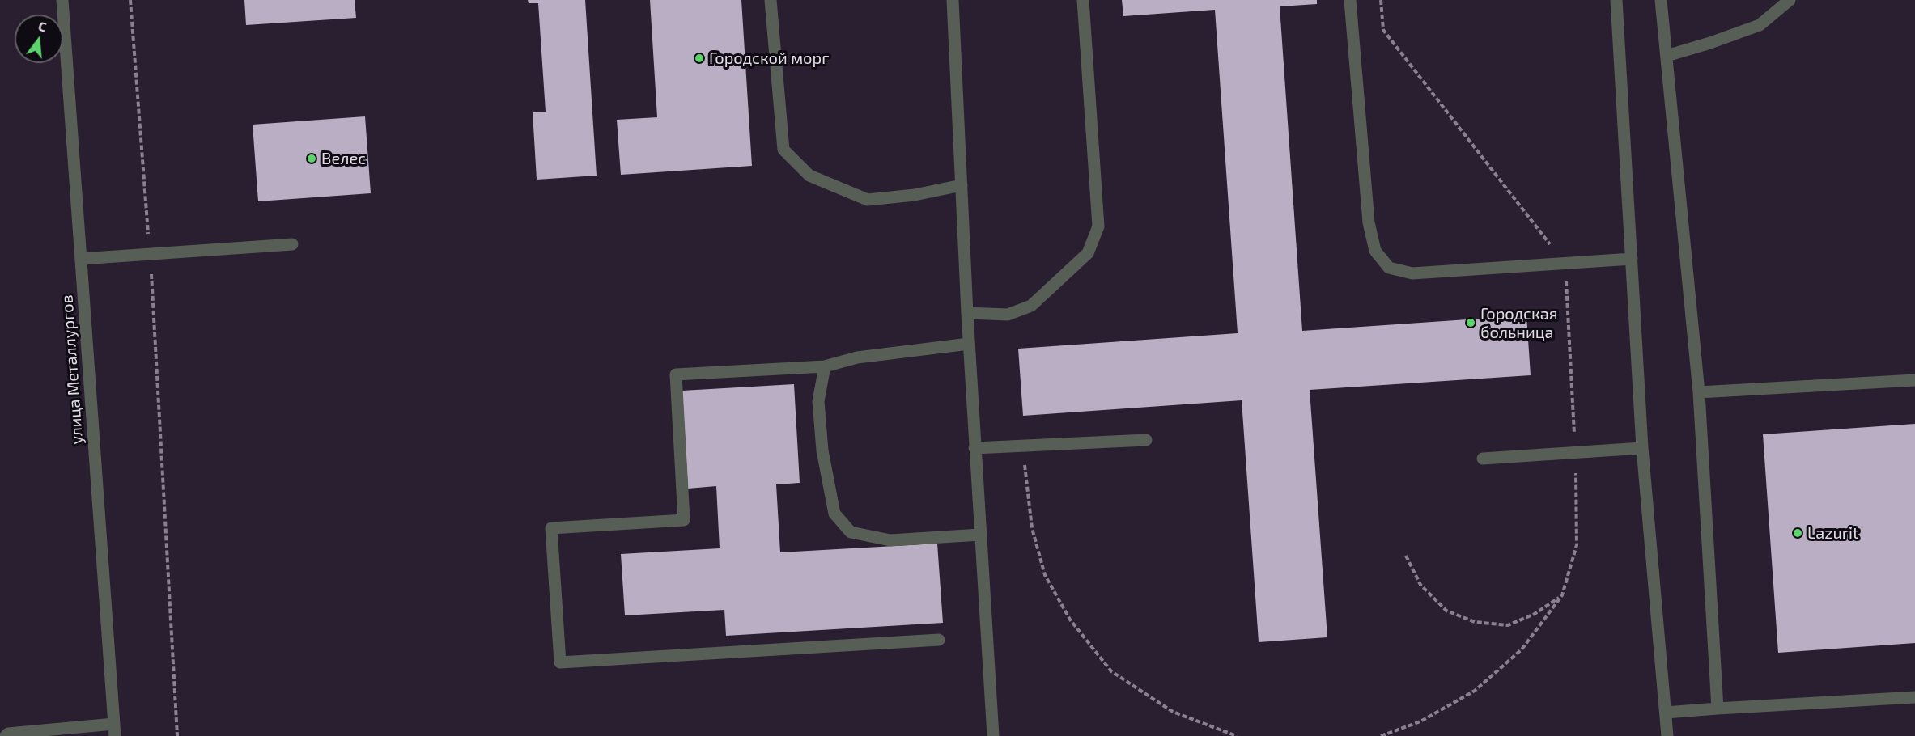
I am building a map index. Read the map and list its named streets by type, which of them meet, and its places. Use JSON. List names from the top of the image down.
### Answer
{
  "streets": {
    "street": ["улица Металлургов"]
  },
  "places": [
    "Городской морг",
    "Велес",
    "Городская больница",
    "Lazurit"
  ],
  "north": "top"
}
